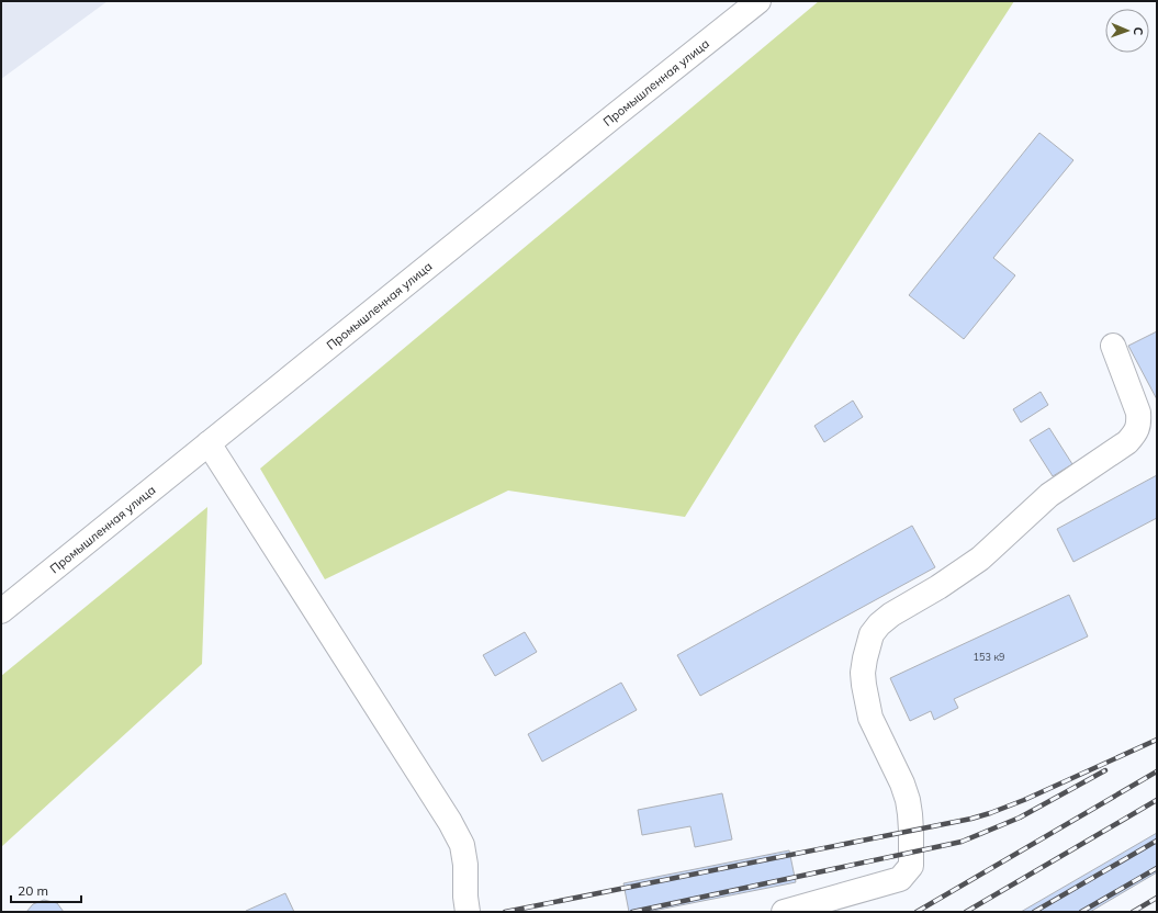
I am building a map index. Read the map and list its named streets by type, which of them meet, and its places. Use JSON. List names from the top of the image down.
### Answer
{
  "streets": {
    "street": ["Промышленная улица"]
  },
  "house_numbers": ["153 к9"],
  "scale_bar": "20 m",
  "north": "right"
}
